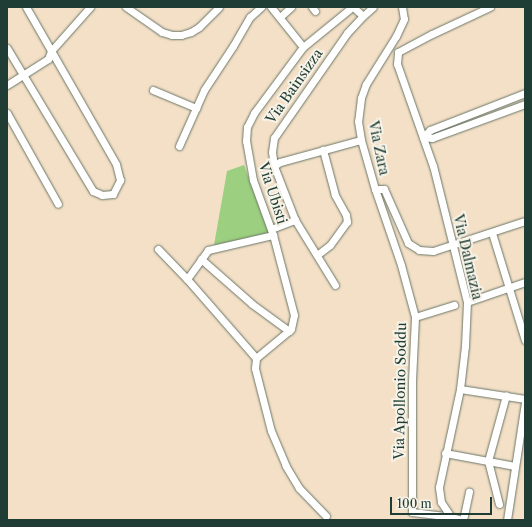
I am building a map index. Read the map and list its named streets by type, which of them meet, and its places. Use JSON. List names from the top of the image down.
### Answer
{
  "streets": {
    "street": [
      "Via Bainsizza",
      "Via Zara",
      "Via Ubisti",
      "Via Dalmazia",
      "Via Apollonio Soddu"
    ]
  },
  "crossings": [
    ["Via Zara", "Via Dalmazia"],
    ["Via Zara", "Via Apollonio Soddu"],
    ["Via Dalmazia", "Via Apollonio Soddu"]
  ],
  "scale_bar": "100 m"
}
